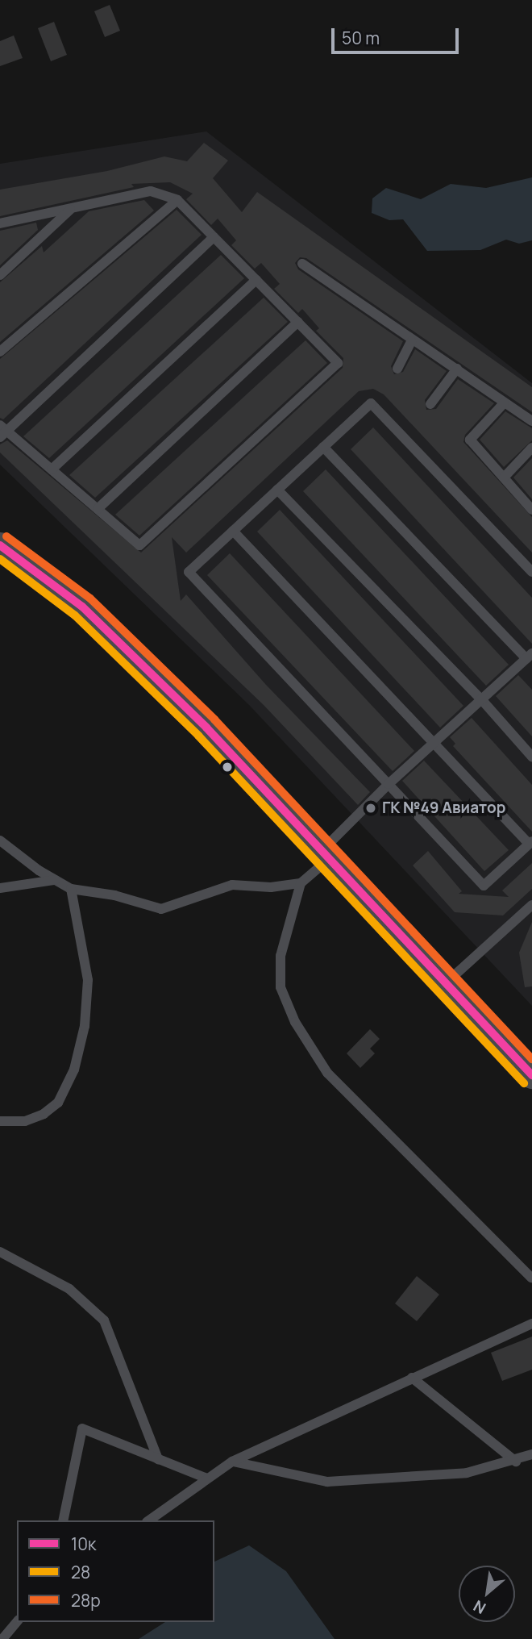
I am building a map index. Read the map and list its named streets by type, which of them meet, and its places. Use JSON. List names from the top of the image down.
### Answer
{
  "places": ["ГК №49 Авиатор"],
  "lines": ["transit line 28р", "transit line 10к", "transit line 28"],
  "legend": ["10к", "28", "28р"],
  "scale_bar": "50 m",
  "north": "bottom left"
}
